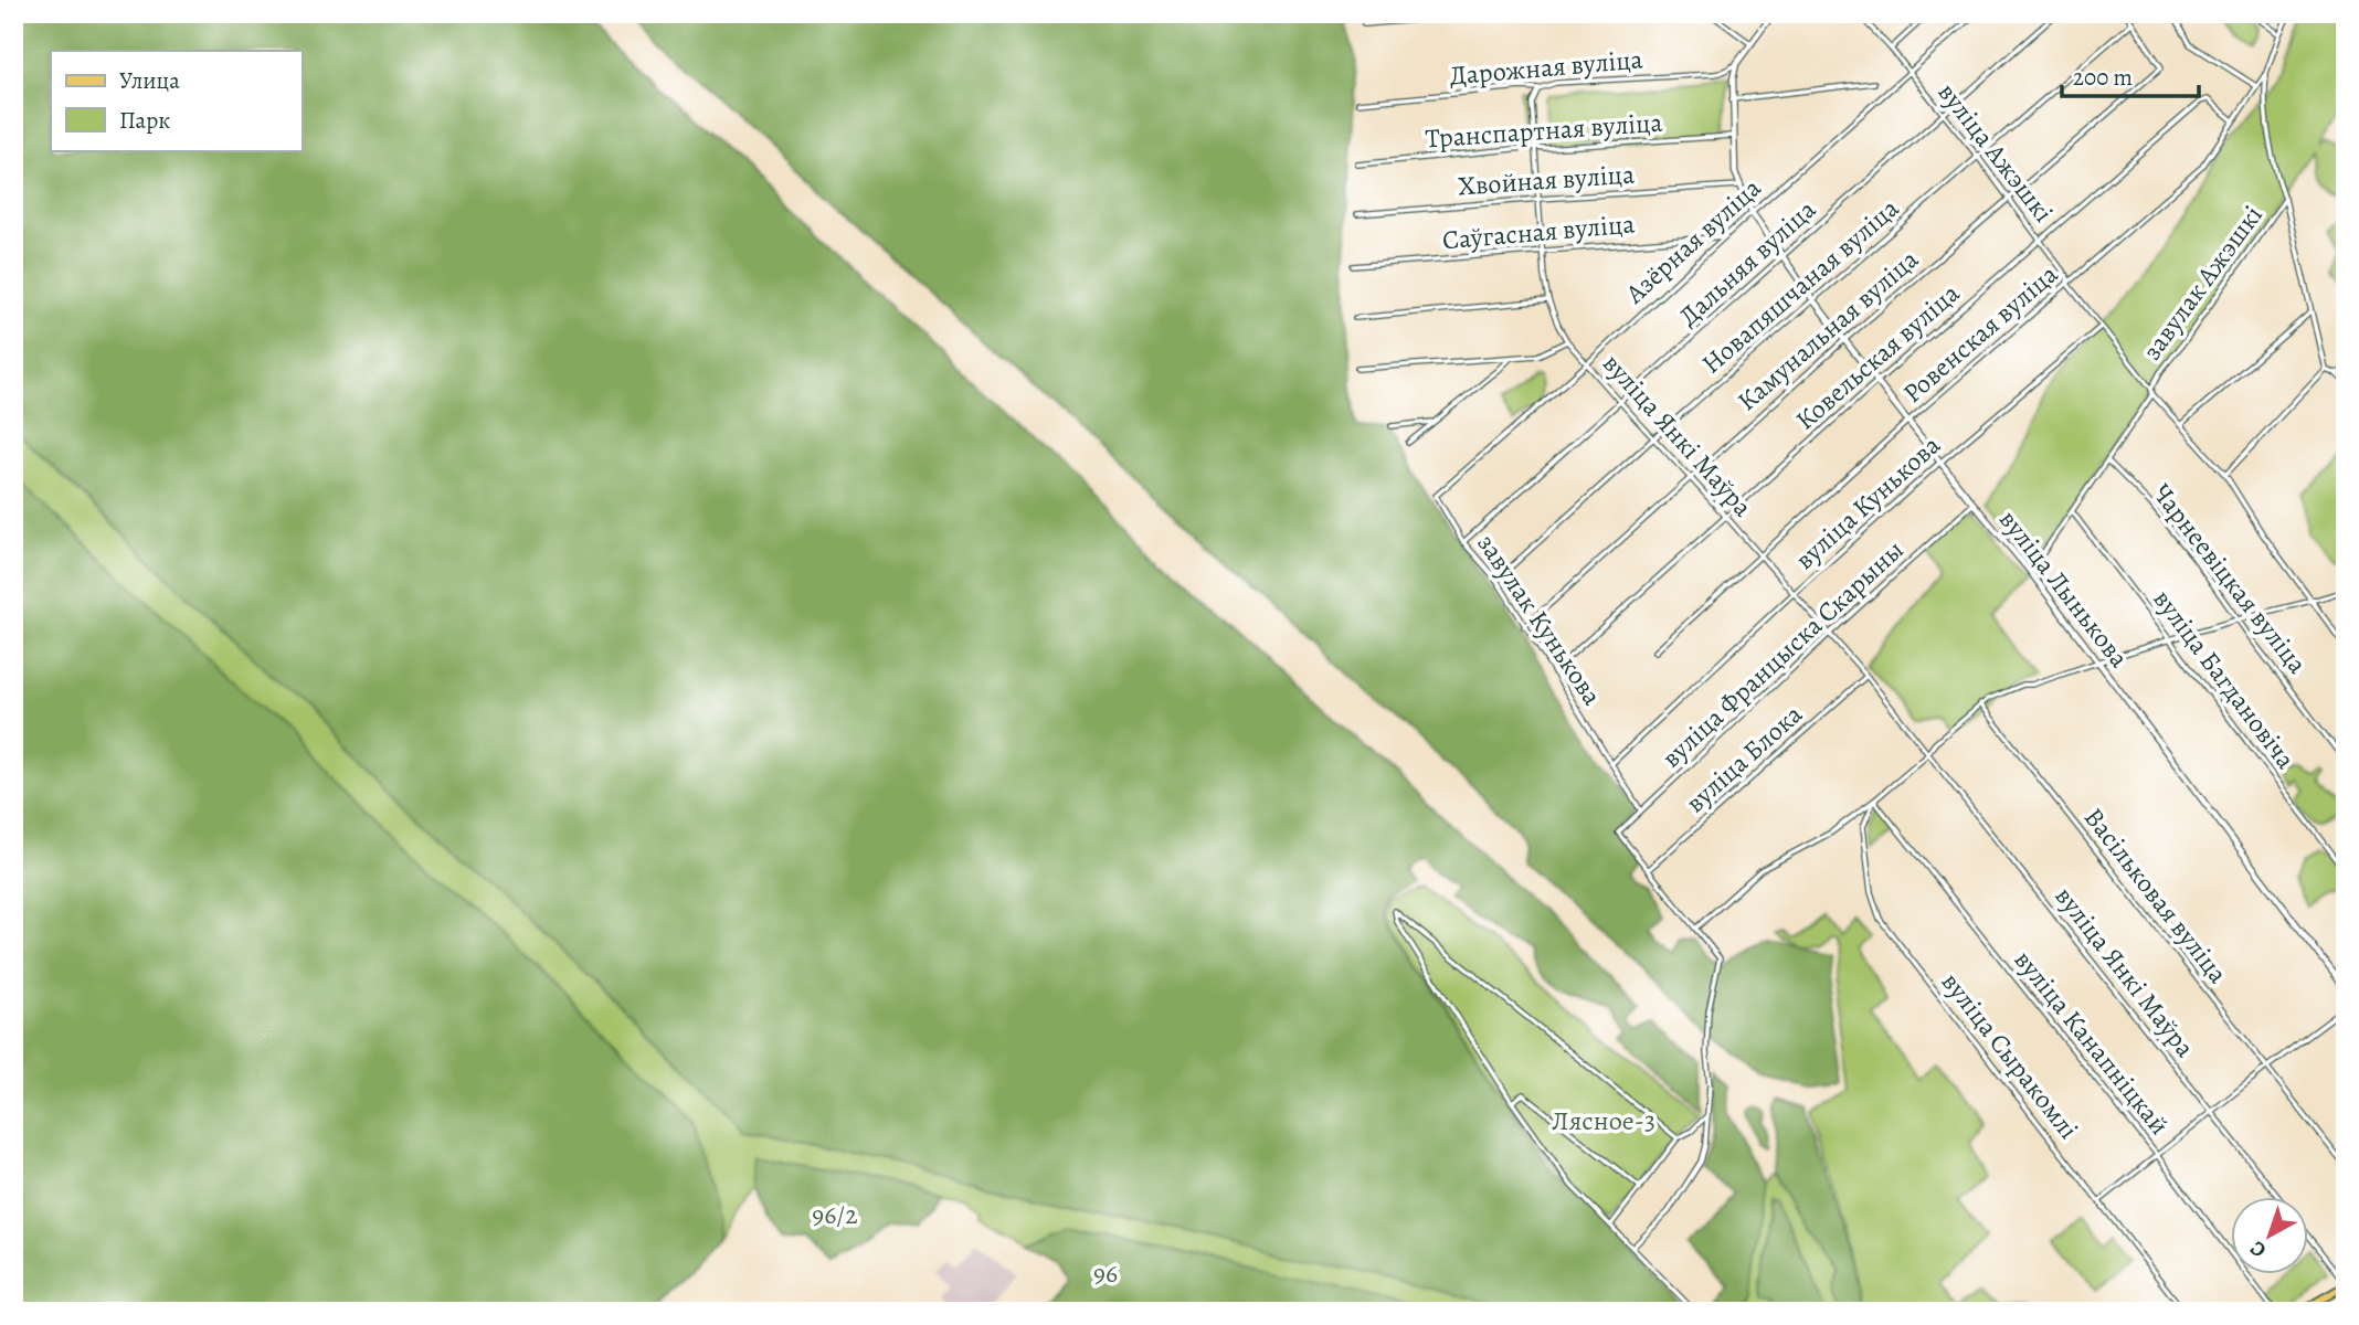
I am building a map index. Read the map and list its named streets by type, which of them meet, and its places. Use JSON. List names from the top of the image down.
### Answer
{
  "streets": {
    "street": [
      "Дарожная вуліца",
      "Транспартная вуліца",
      "вуліца Ажэшкі",
      "Хвойная вуліца",
      "Саўгасная вуліца",
      "Азёрная вуліца",
      "Дальняя вуліца",
      "завулак Ажэшкі",
      "Новапяшчаная вуліца",
      "Камунальная вуліца",
      "Ровенская вуліца",
      "Ковельская вуліца",
      "вуліца Янкі Маўра",
      "вуліца Кунькова",
      "Чарнеевіцкая вуліца",
      "вуліца Лынькова",
      "завулак Кунькова",
      "вуліца Францыска Скарыны",
      "вуліца Багдановіча",
      "вуліца Блока",
      "Васільковая вуліца",
      "вуліца Канапніцкай",
      "вуліца Сыракомлі"
    ]
  },
  "crossings": [
    ["Дарожная вуліца", "вуліца Янкі Маўра"],
    ["Дарожная вуліца", "вуліца Лынькова"],
    ["Транспартная вуліца", "вуліца Янкі Маўра"],
    ["Транспартная вуліца", "вуліца Лынькова"],
    ["вуліца Ажэшкі", "Азёрная вуліца"],
    ["вуліца Ажэшкі", "Дальняя вуліца"],
    ["вуліца Ажэшкі", "завулак Ажэшкі"],
    ["вуліца Ажэшкі", "Новапяшчаная вуліца"],
    ["вуліца Ажэшкі", "Камунальная вуліца"],
    ["вуліца Ажэшкі", "Ровенская вуліца"],
    ["вуліца Ажэшкі", "Ковельская вуліца"],
    ["вуліца Ажэшкі", "вуліца Кунькова"],
    ["Хвойная вуліца", "вуліца Янкі Маўра"],
    ["Хвойная вуліца", "вуліца Лынькова"],
    ["Саўгасная вуліца", "Азёрная вуліца"],
    ["Саўгасная вуліца", "вуліца Янкі Маўра"],
    ["Азёрная вуліца", "вуліца Янкі Маўра"],
    ["Азёрная вуліца", "вуліца Лынькова"],
    ["Азёрная вуліца", "завулак Кунькова"],
    ["Дальняя вуліца", "вуліца Янкі Маўра"],
    ["Дальняя вуліца", "вуліца Лынькова"],
    ["Дальняя вуліца", "завулак Кунькова"],
    ["завулак Ажэшкі", "Ровенская вуліца"],
    ["Новапяшчаная вуліца", "Камунальная вуліца"],
    ["Новапяшчаная вуліца", "вуліца Янкі Маўра"],
    ["Новапяшчаная вуліца", "вуліца Лынькова"],
    ["Новапяшчаная вуліца", "завулак Кунькова"],
    ["Камунальная вуліца", "вуліца Янкі Маўра"],
    ["Камунальная вуліца", "вуліца Лынькова"],
    ["Камунальная вуліца", "завулак Кунькова"],
    ["Ровенская вуліца", "Ковельская вуліца"],
    ["Ровенская вуліца", "вуліца Янкі Маўра"],
    ["Ровенская вуліца", "вуліца Лынькова"],
    ["Ковельская вуліца", "вуліца Янкі Маўра"],
    ["Ковельская вуліца", "вуліца Лынькова"],
    ["Ковельская вуліца", "завулак Кунькова"],
    ["вуліца Янкі Маўра", "вуліца Кунькова"],
    ["вуліца Янкі Маўра", "вуліца Францыска Скарыны"],
    ["вуліца Янкі Маўра", "вуліца Блока"],
    ["вуліца Кунькова", "вуліца Лынькова"],
    ["вуліца Кунькова", "завулак Кунькова"],
    ["вуліца Лынькова", "вуліца Францыска Скарыны"],
    ["завулак Кунькова", "вуліца Францыска Скарыны"],
    ["вуліца Францыска Скарыны", "вуліца Блока"],
    ["вуліца Канапніцкай", "вуліца Сыракомлі"]
  ],
  "parks": ["Лясное-3", "96/2", "96"],
  "legend": ["Улица", "Парк"],
  "scale_bar": "200 m",
  "north": "bottom left"
}
